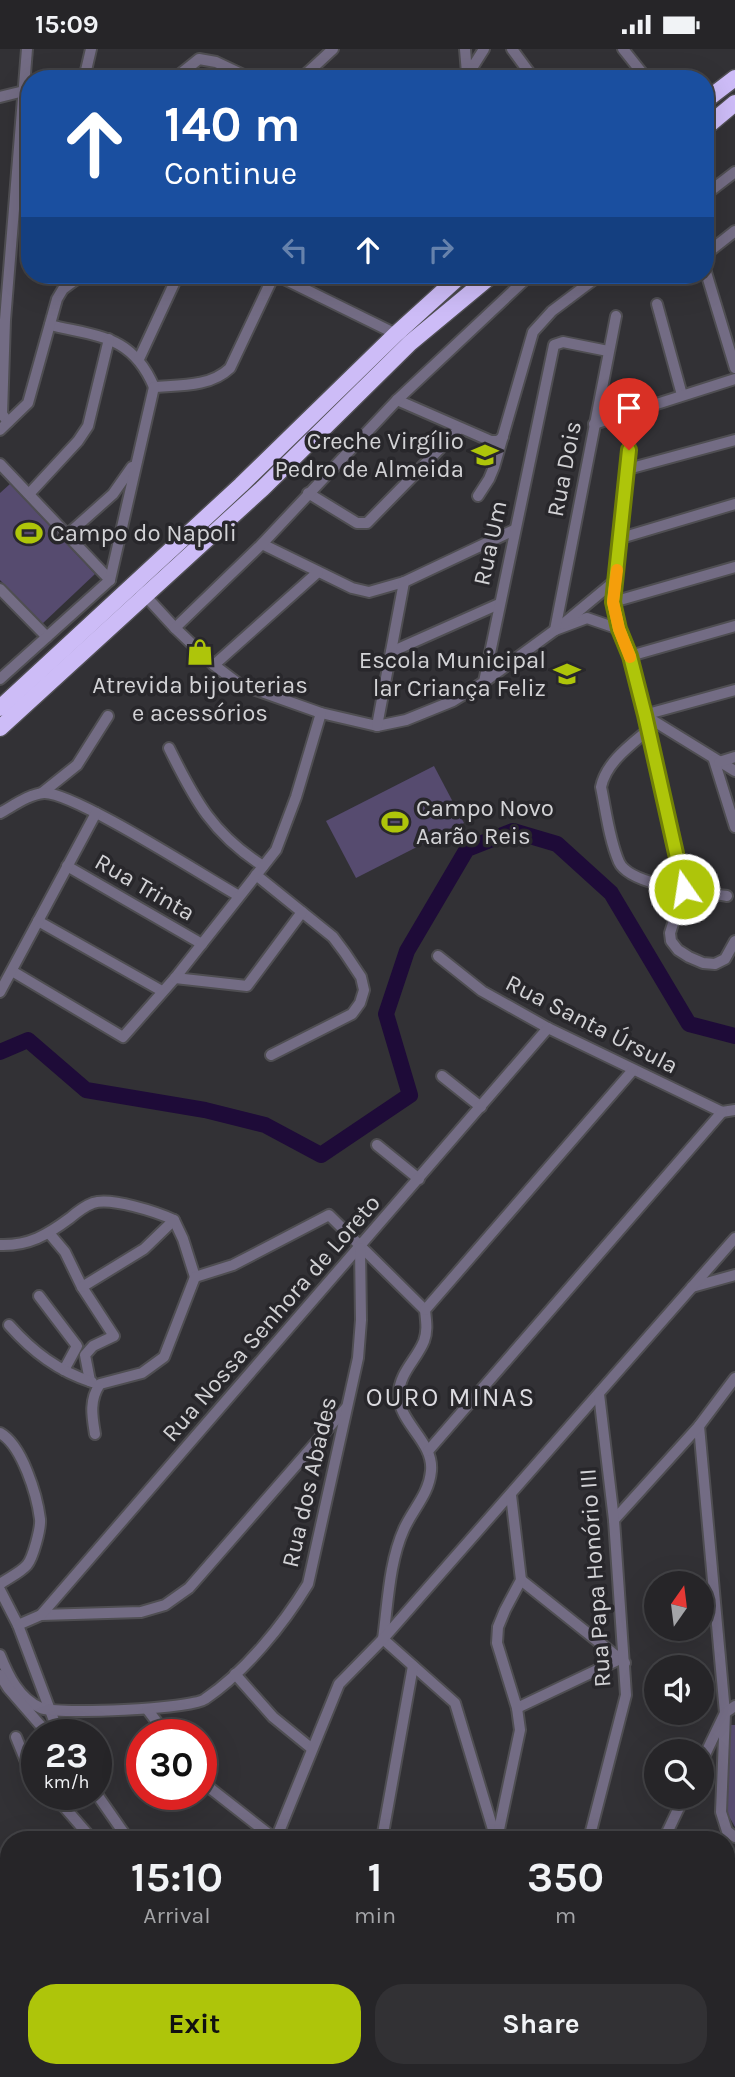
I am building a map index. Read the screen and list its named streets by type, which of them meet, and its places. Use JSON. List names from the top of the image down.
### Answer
{
  "streets": {
    "street": [
      "Rua Dois",
      "Rua Um",
      "Rua Trinta",
      "Rua Santa Úrsula",
      "Rua Nossa Senhora de Loreto",
      "Rua dos Abades",
      "Rua Papa Honório III"
    ]
  },
  "crossings": [
    ["Rua Dois", "Rua Um"],
    ["Rua Santa Úrsula", "Rua Nossa Senhora de Loreto"],
    ["Rua Nossa Senhora de Loreto", "Rua dos Abades"]
  ],
  "districts": ["OURO MINAS"],
  "places": {
    "school or university": ["Creche Virgílio Pedro de Almeida", "Escola Municipal lar Criança Feliz"],
    "sports": ["Campo do Napoli", "Campo Novo Aarão Reis"],
    "shop": ["Atrevida bijouterias e acessórios"]
  },
  "north": "top",
  "page": {
    "status": "15:09",
    "turn": ["140 m", "Continue"],
    "speed": "23 km/h",
    "limit": "30",
    "eta": [
      "15:10",
      "Arrival",
      "1",
      "min",
      "350",
      "m"
    ],
    "buttons": ["Exit", "Share"]
  }
}
